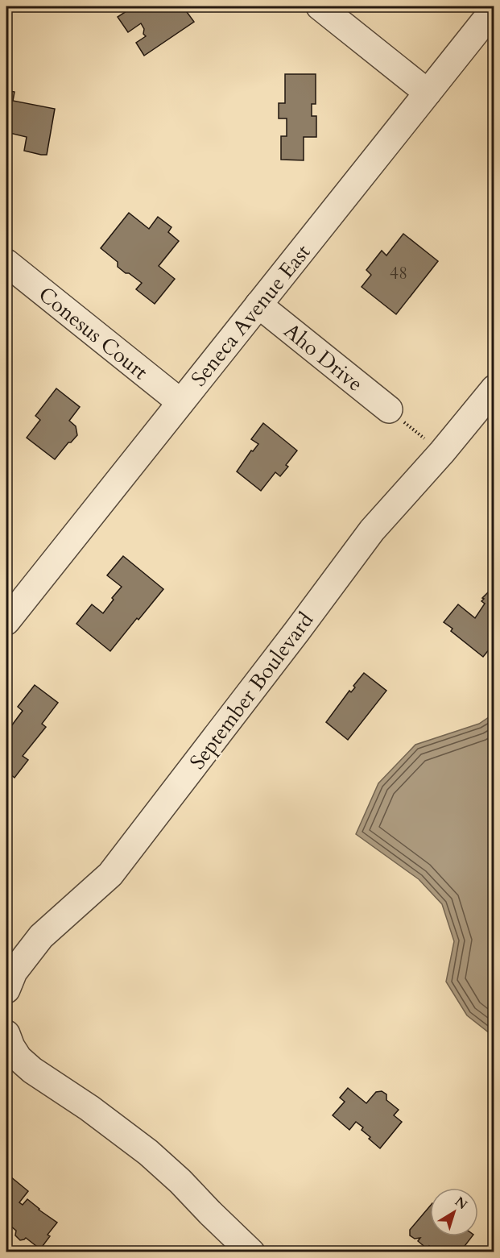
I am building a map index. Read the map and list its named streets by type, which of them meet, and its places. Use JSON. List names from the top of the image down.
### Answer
{
  "streets": {
    "street": [
      "Seneca Avenue East",
      "Conesus Court",
      "Aho Drive",
      "September Boulevard"
    ]
  },
  "crossings": [
    ["Seneca Avenue East", "Conesus Court"],
    ["Seneca Avenue East", "Aho Drive"]
  ],
  "house_numbers": ["48"],
  "north": "top right"
}
